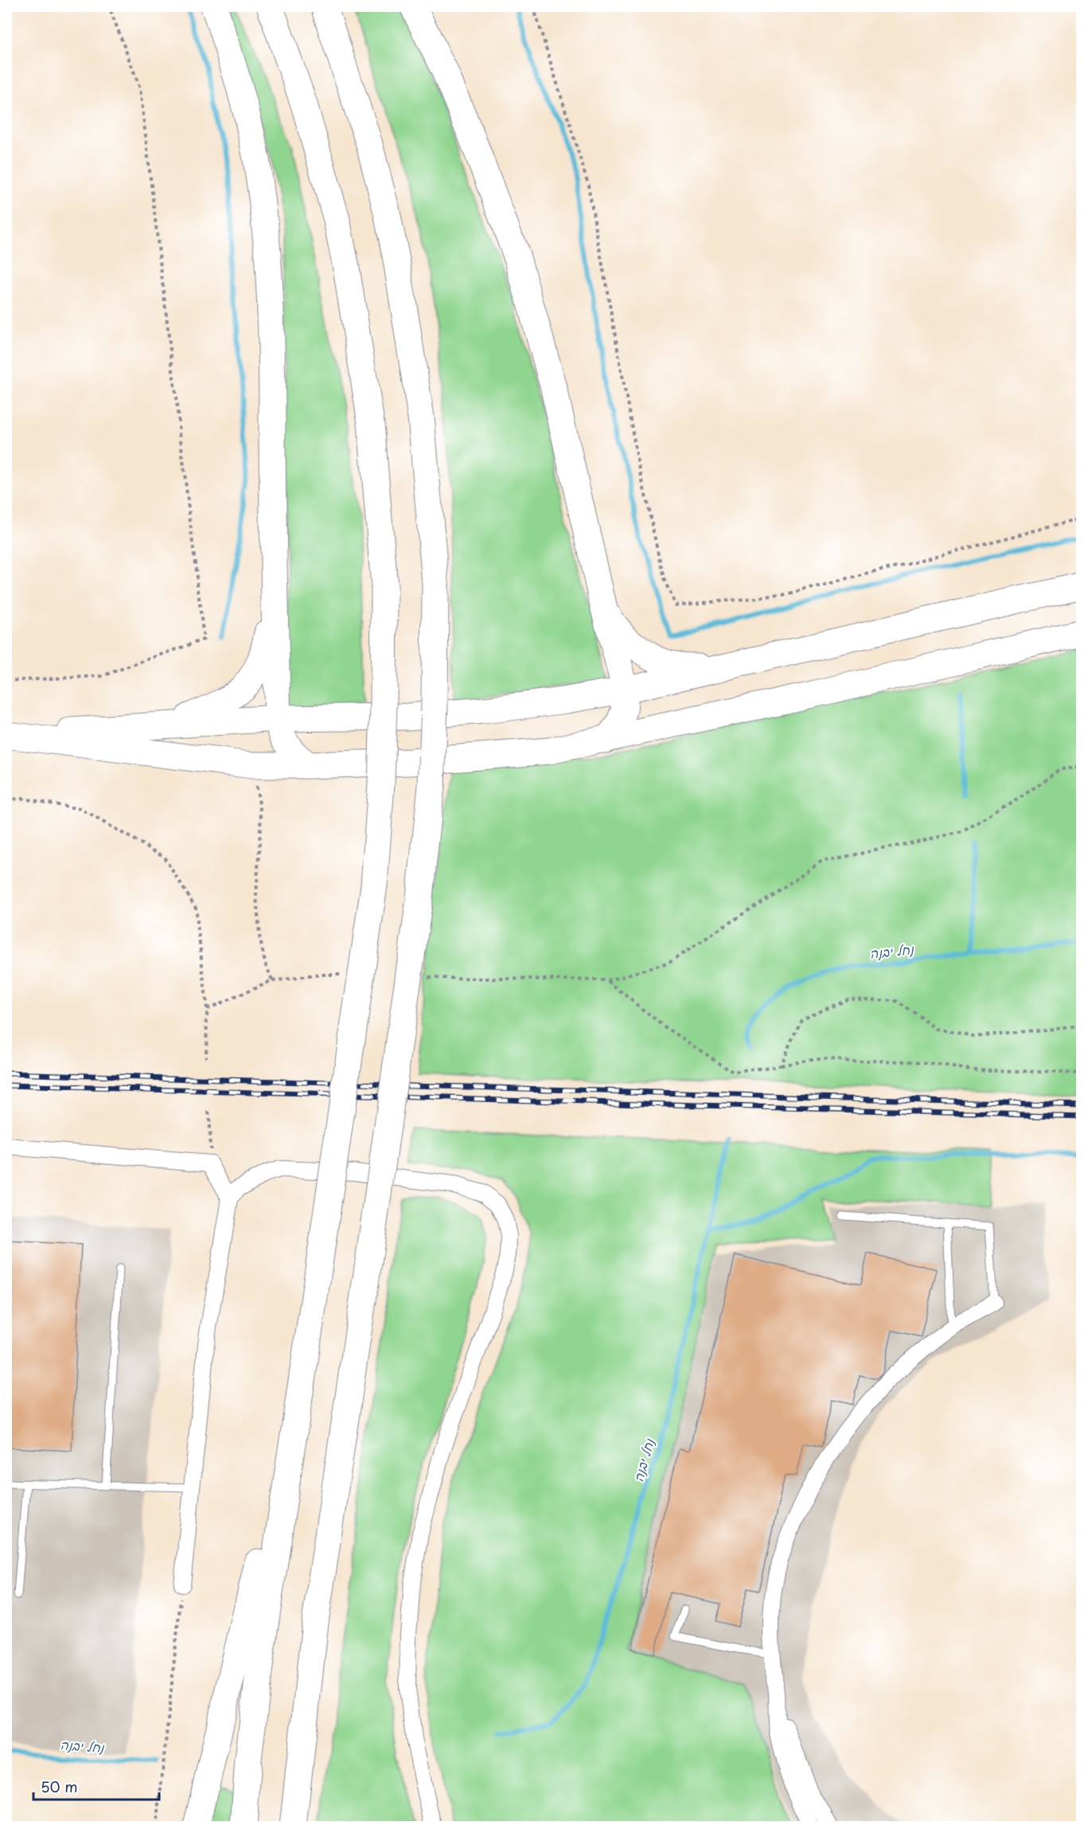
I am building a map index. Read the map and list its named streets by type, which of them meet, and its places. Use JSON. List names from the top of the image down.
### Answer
{
  "water": ["נחל יבנה"],
  "scale_bar": "50 m"
}
